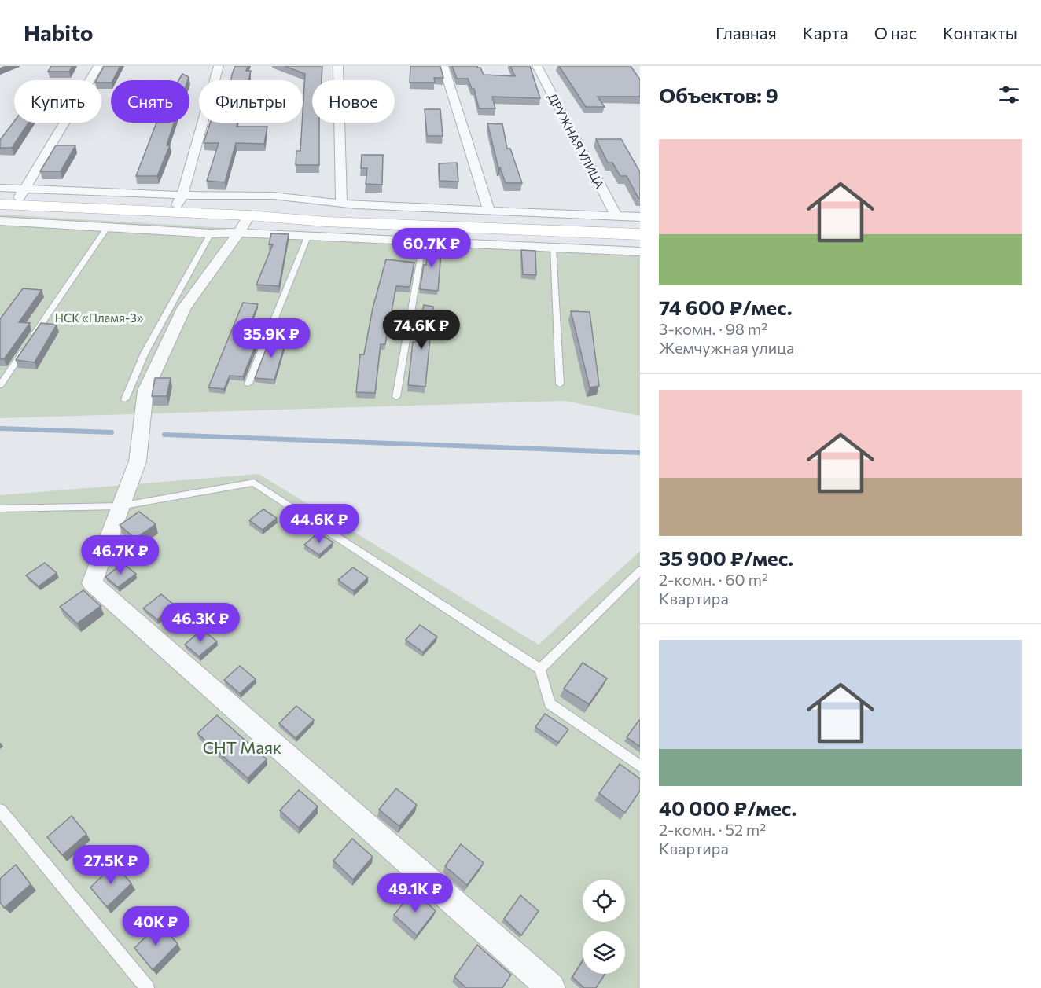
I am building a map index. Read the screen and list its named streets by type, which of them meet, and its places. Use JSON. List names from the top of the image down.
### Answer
{
  "streets": {
    "street": ["ДРУЖНАЯ УЛИЦА"]
  },
  "parks": ["НСК «Пламя-3»", "СНТ Маяк"],
  "page": {
    "header": "Habito",
    "nav": [
      "Главная",
      "Карта",
      "О нас",
      "Контакты"
    ],
    "heading": "Объектов: 9",
    "chip": [
      "Купить",
      "Снять",
      "Фильтры",
      "Новое"
    ],
    "list": [
      {
        "name": "74 600 ₽/мес.",
        "note": "3-комн. · 98 m² · Жемчужная улица"
      },
      {
        "name": "35 900 ₽/мес.",
        "note": "2-комн. · 60 m² · Квартира"
      },
      {
        "name": "40 000 ₽/мес.",
        "note": "2-комн. · 52 m² · Квартира"
      }
    ],
    "price": [
      "60.7K ₽",
      "74.6K ₽",
      "35.9K ₽",
      "44.6K ₽",
      "46.7K ₽",
      "46.3K ₽",
      "27.5K ₽",
      "49.1K ₽",
      "40K ₽"
    ]
  }
}
